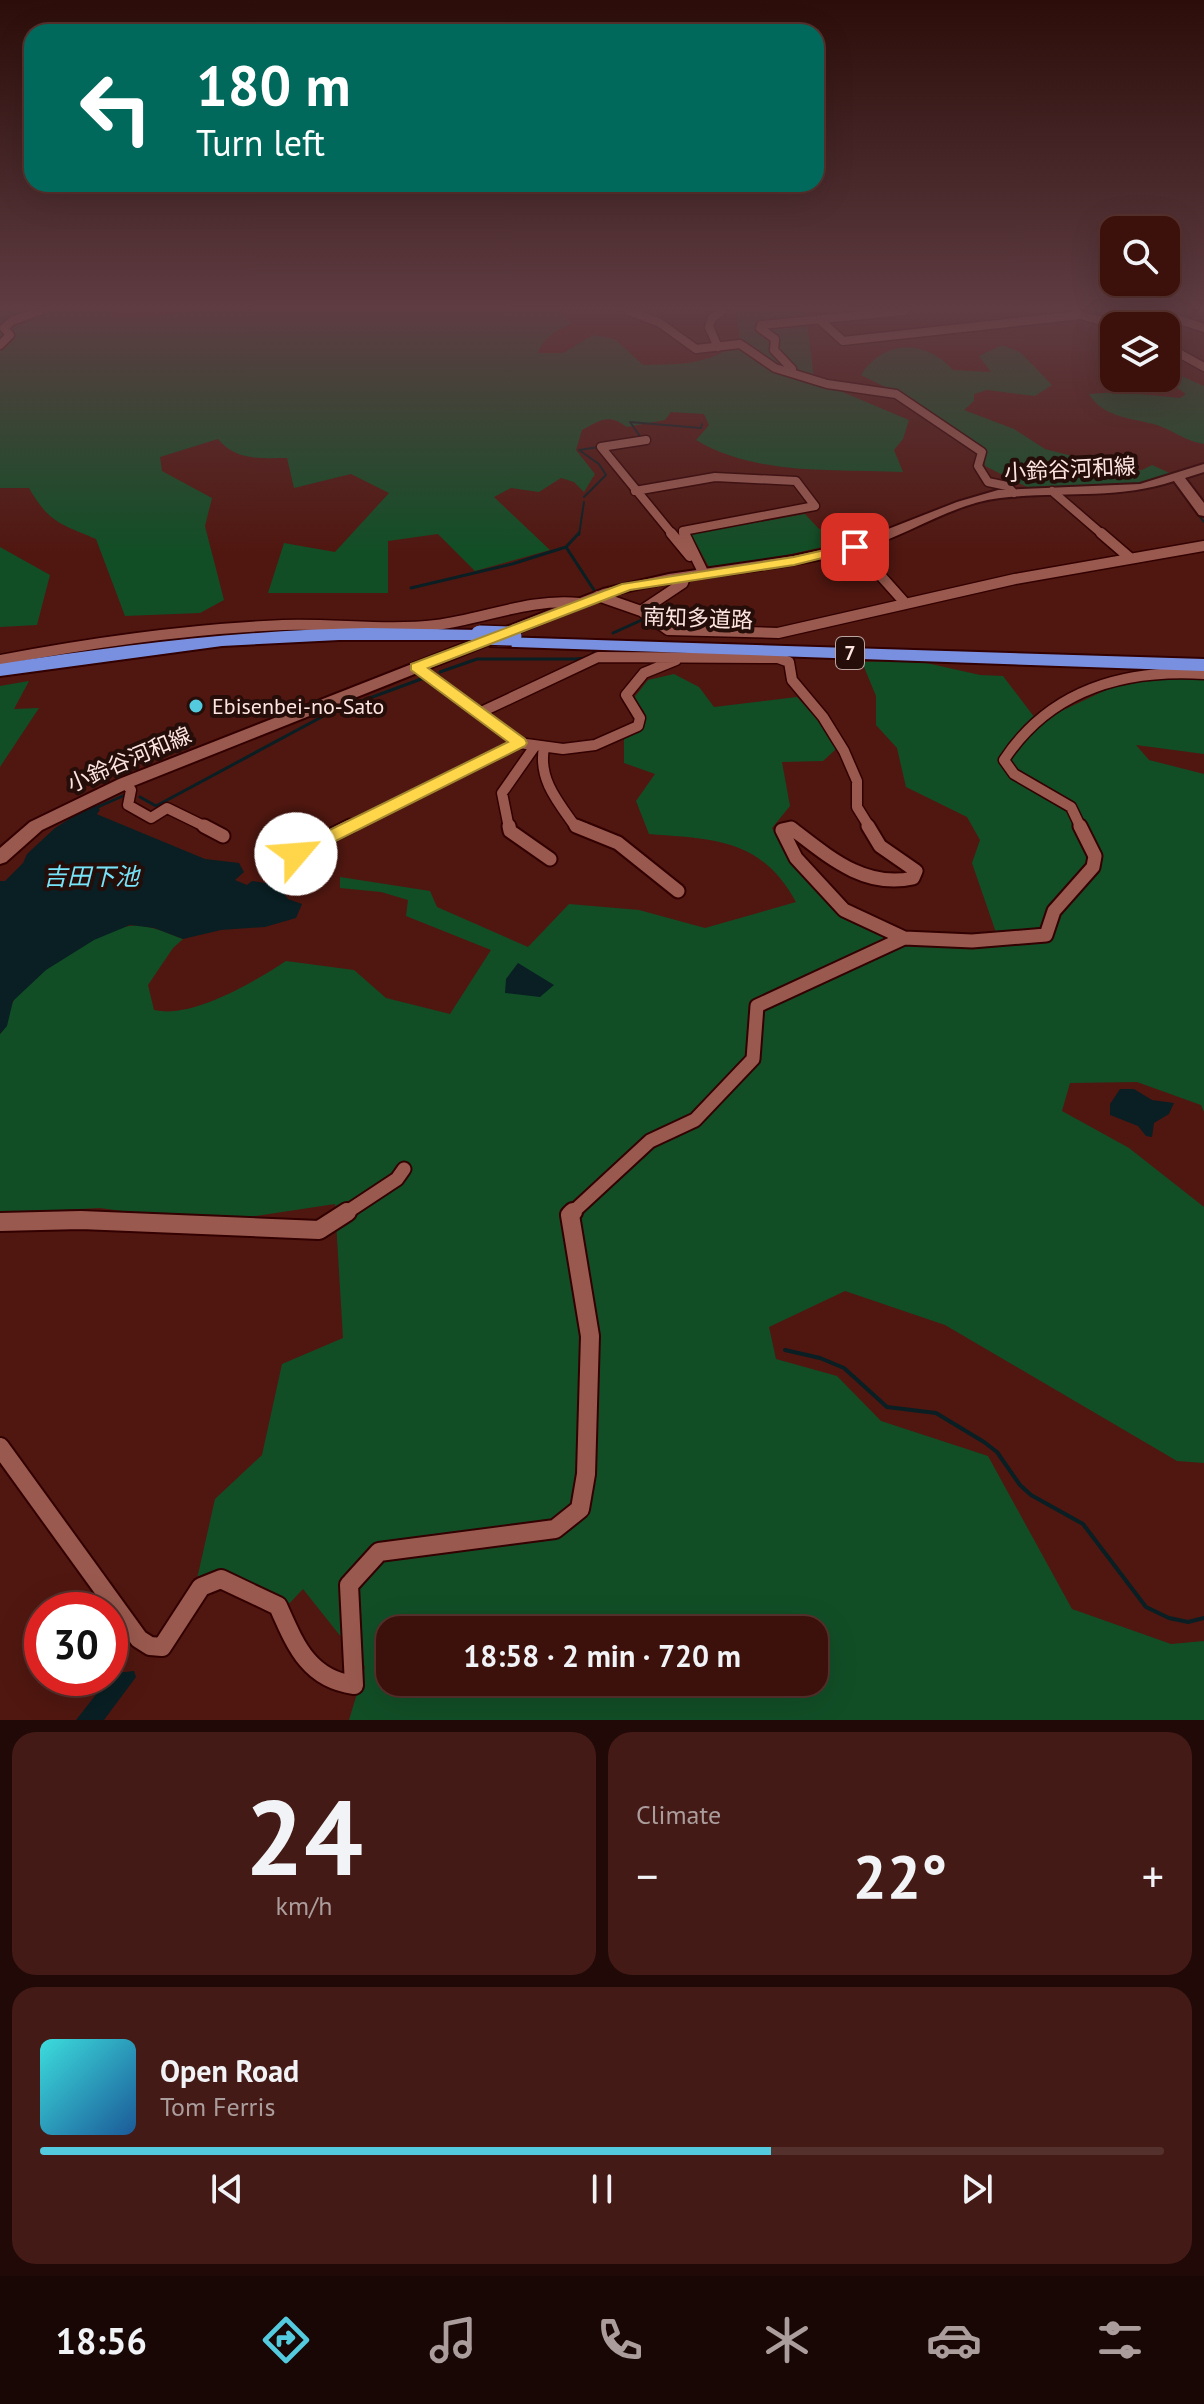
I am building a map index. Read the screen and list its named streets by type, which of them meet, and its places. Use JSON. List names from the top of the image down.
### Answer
{
  "streets": {
    "highway": ["南知多道路", "7"],
    "main road": ["小鈴谷河和線"]
  },
  "water": ["吉田下池"],
  "places": ["Ebisenbei-no-Sato"],
  "page": {
    "turn": ["180 m", "Turn left"],
    "limit": "30",
    "trip": "18:58 · 2 min · 720 m",
    "tile": [
      ["24", "km/h"],
      "Climate"
    ],
    "heat": ["−", "22°", "+"],
    "song": ["Open Road", "Tom Ferris"],
    "tabs": "18:56"
  }
}
